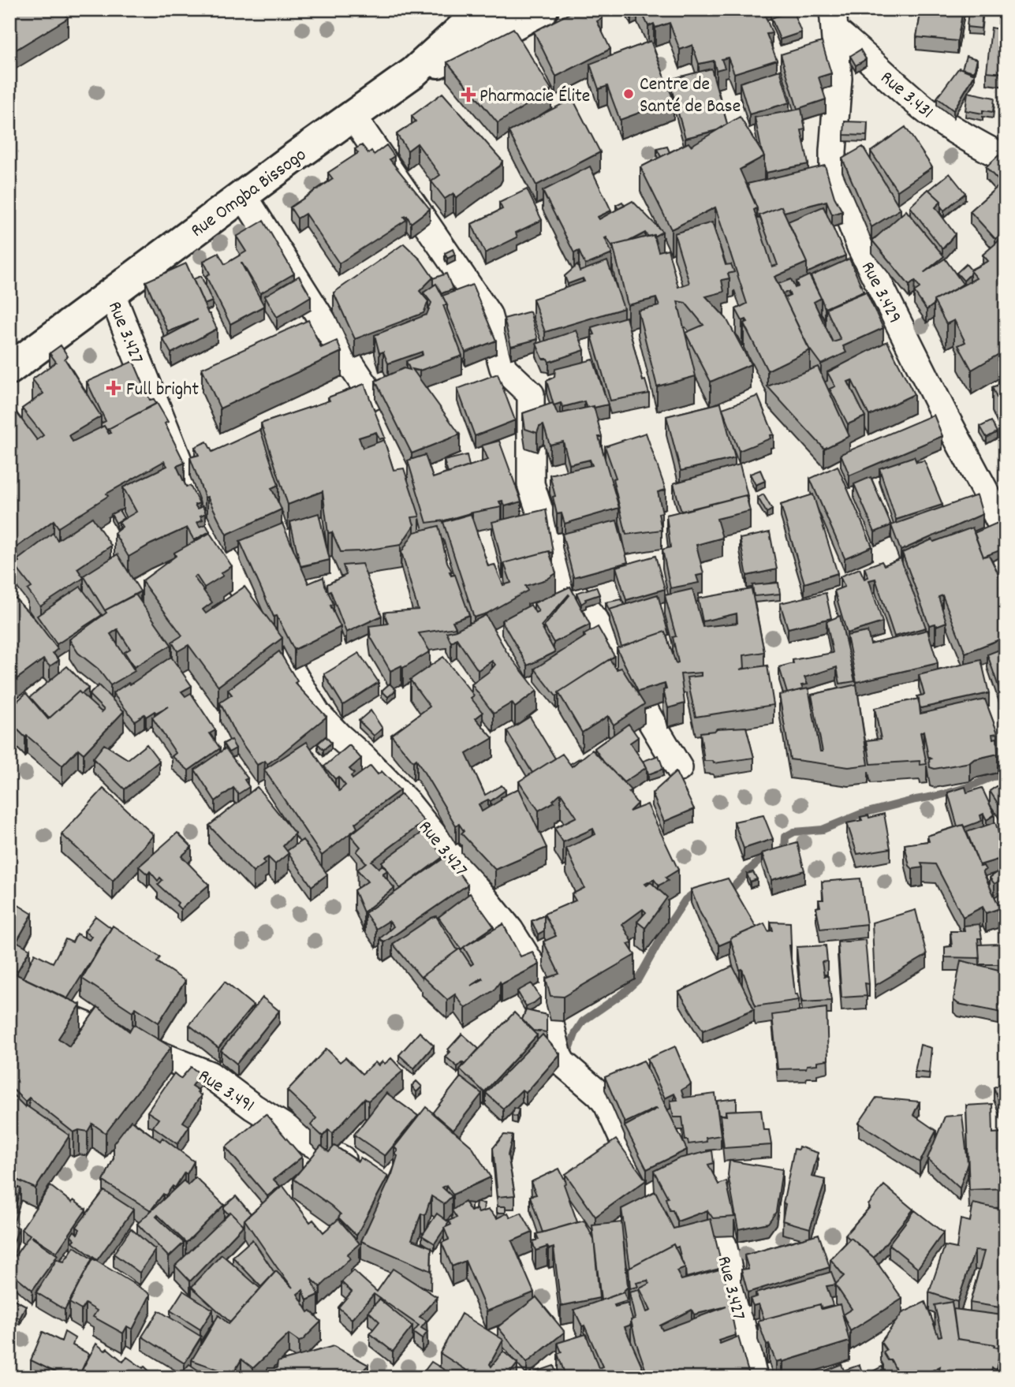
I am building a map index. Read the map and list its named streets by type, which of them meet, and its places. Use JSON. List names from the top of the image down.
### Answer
{
  "streets": {
    "main road": ["Rue Omgba Bissogo"],
    "street": [
      "Rue 3.431",
      "Rue 3.429",
      "Rue 3.427",
      "Rue 3.491"
    ]
  },
  "crossings": [
    ["Rue 3.431", "Rue 3.429"],
    ["Rue Omgba Bissogo", "Rue 3.427"]
  ],
  "places": {
    "other": ["Centre de Santé de Base"],
    "health": ["Pharmacie Élite", "Full bright"]
  }
}
